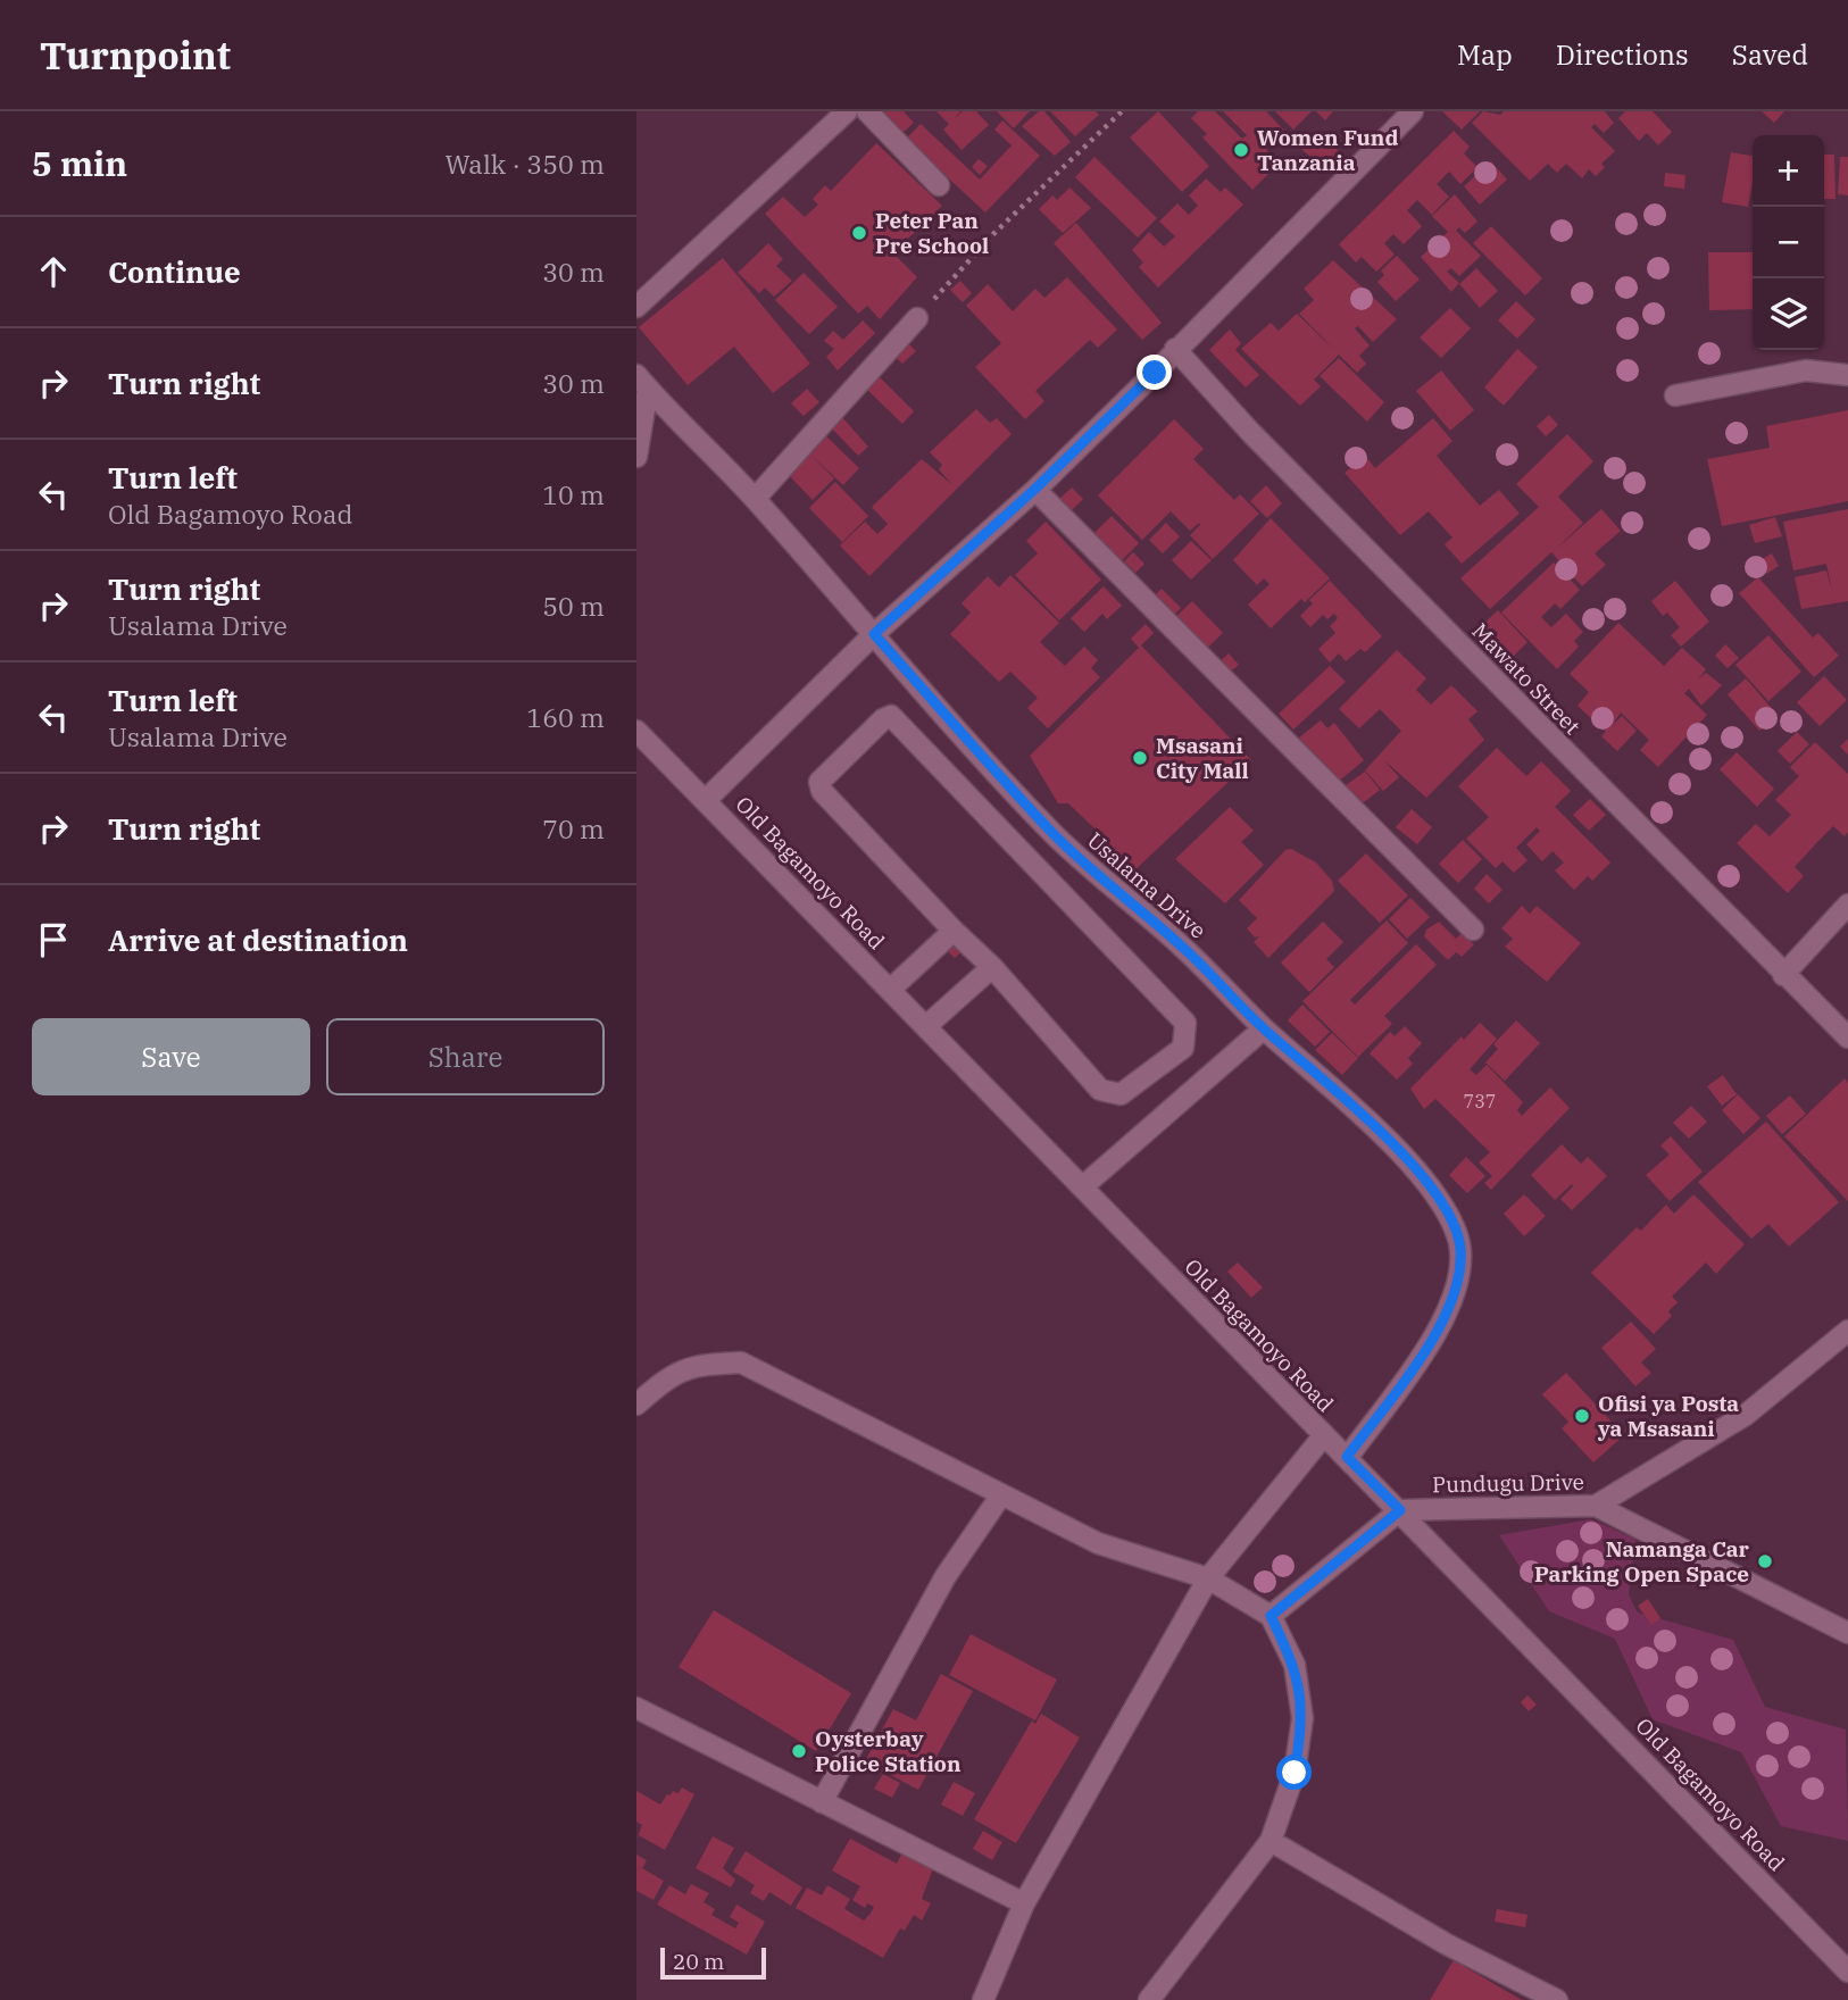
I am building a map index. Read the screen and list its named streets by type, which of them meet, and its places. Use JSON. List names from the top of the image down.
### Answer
{
  "streets": {
    "street": [
      "Mawato Street",
      "Old Bagamoyo Road",
      "Usalama Drive",
      "Pundugu Drive"
    ]
  },
  "crossings": [
    ["Old Bagamoyo Road", "Usalama Drive"],
    ["Old Bagamoyo Road", "Pundugu Drive"]
  ],
  "places": [
    "Women Fund Tanzania",
    "Peter Pan Pre School",
    "Msasani City Mall",
    "Ofisi ya Posta ya Msasani",
    "Namanga Car Parking Open Space",
    "Oysterbay Police Station"
  ],
  "house_numbers": ["737"],
  "scale_bar": "20 m",
  "page": {
    "header": "Turnpoint",
    "nav": ["Map", "Directions", "Saved"],
    "heading": ["5 min", "Walk · 350 m"],
    "map_buttons": ["+", "−"],
    "list": [
      ["Continue", "30 m"],
      ["Turn right", "30 m"],
      ["Turn left", "Old Bagamoyo Road", "10 m"],
      ["Turn right", "Usalama Drive", "50 m"],
      ["Turn left", "Usalama Drive", "160 m"],
      ["Turn right", "70 m"],
      "Arrive at destination"
    ],
    "buttons": ["Save", "Share"],
    "scale": "20 m"
  }
}
